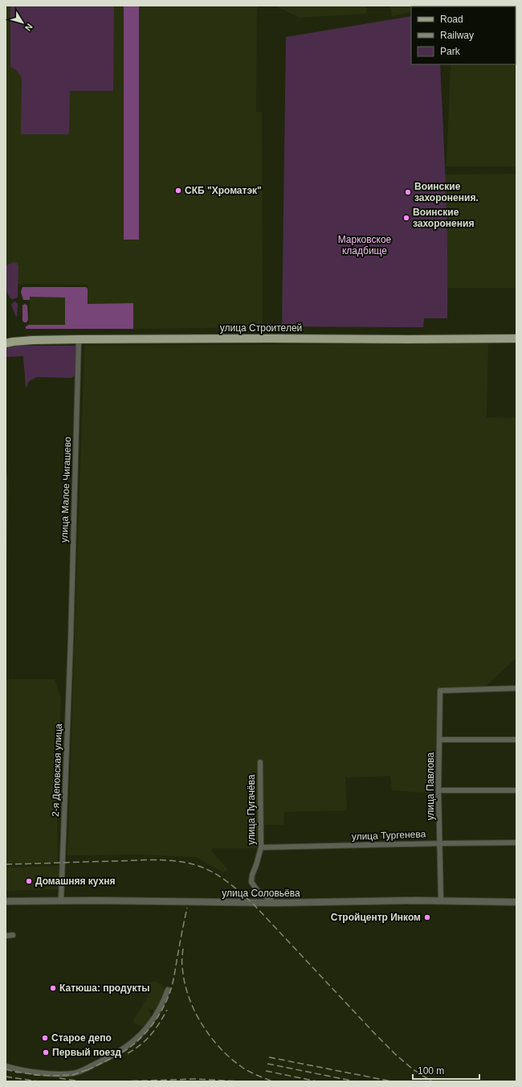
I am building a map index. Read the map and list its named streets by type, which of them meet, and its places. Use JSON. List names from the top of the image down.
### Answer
{
  "streets": {
    "main road": ["улица Строителей"],
    "street": [
      "улица Малое Чигашево",
      "2-я Деповская улица",
      "улица Павлова",
      "улица Пугачёва",
      "улица Тургенева",
      "улица Соловьёва"
    ]
  },
  "crossings": [
    ["улица Строителей", "улица Малое Чигашево"],
    ["улица Малое Чигашево", "2-я Деповская улица"],
    ["2-я Деповская улица", "улица Соловьёва"],
    ["улица Павлова", "улица Тургенева"],
    ["улица Павлова", "улица Соловьёва"],
    ["улица Пугачёва", "улица Тургенева"],
    ["улица Пугачёва", "улица Соловьёва"]
  ],
  "parks": ["Марковское кладбище"],
  "places": [
    "СКБ \"Хроматэк\"",
    "Воинские захоронения.",
    "Воинские захоронения",
    "Домашняя кухня",
    "Стройцентр Инком",
    "Катюша: продукты",
    "Старое депо",
    "Первый поезд"
  ],
  "legend": ["Road", "Railway", "Park"],
  "scale_bar": "100 m",
  "north": "bottom right"
}
